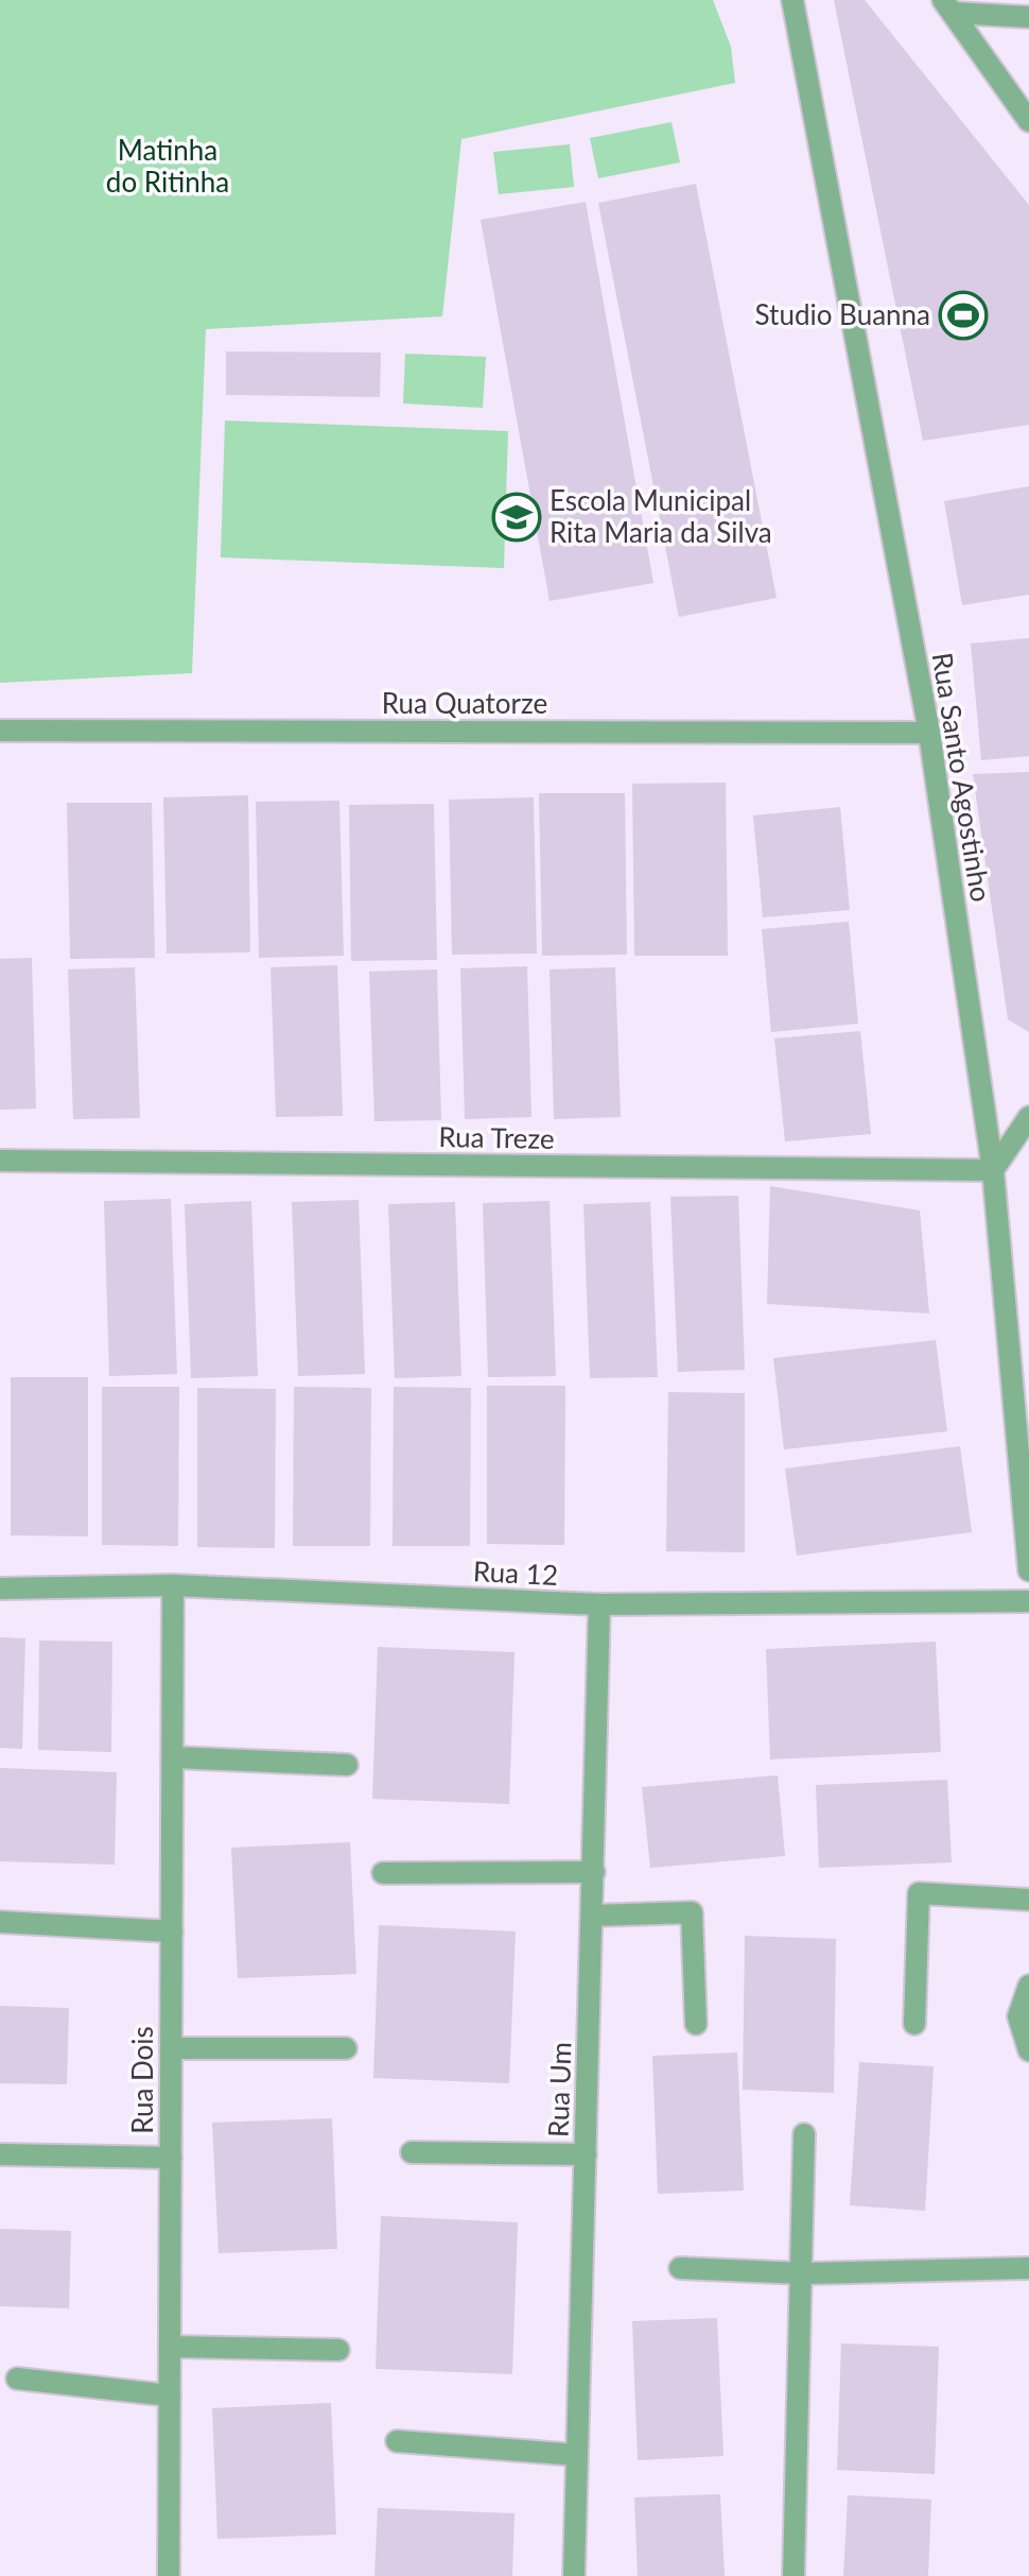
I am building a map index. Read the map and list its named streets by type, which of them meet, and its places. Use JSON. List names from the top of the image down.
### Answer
{
  "streets": {
    "street": [
      "Rua Quatorze",
      "Rua Santo Agostinho",
      "Rua Treze",
      "Rua 12",
      "Rua Dois",
      "Rua Um"
    ]
  },
  "crossings": [
    ["Rua Quatorze", "Rua Santo Agostinho"],
    ["Rua Santo Agostinho", "Rua Treze"],
    ["Rua 12", "Rua Dois"],
    ["Rua 12", "Rua Um"]
  ],
  "parks": ["Matinha do Ritinha"],
  "places": {
    "sports": ["Studio Buanna"],
    "school or university": ["Escola Municipal Rita Maria da Silva"]
  }
}
